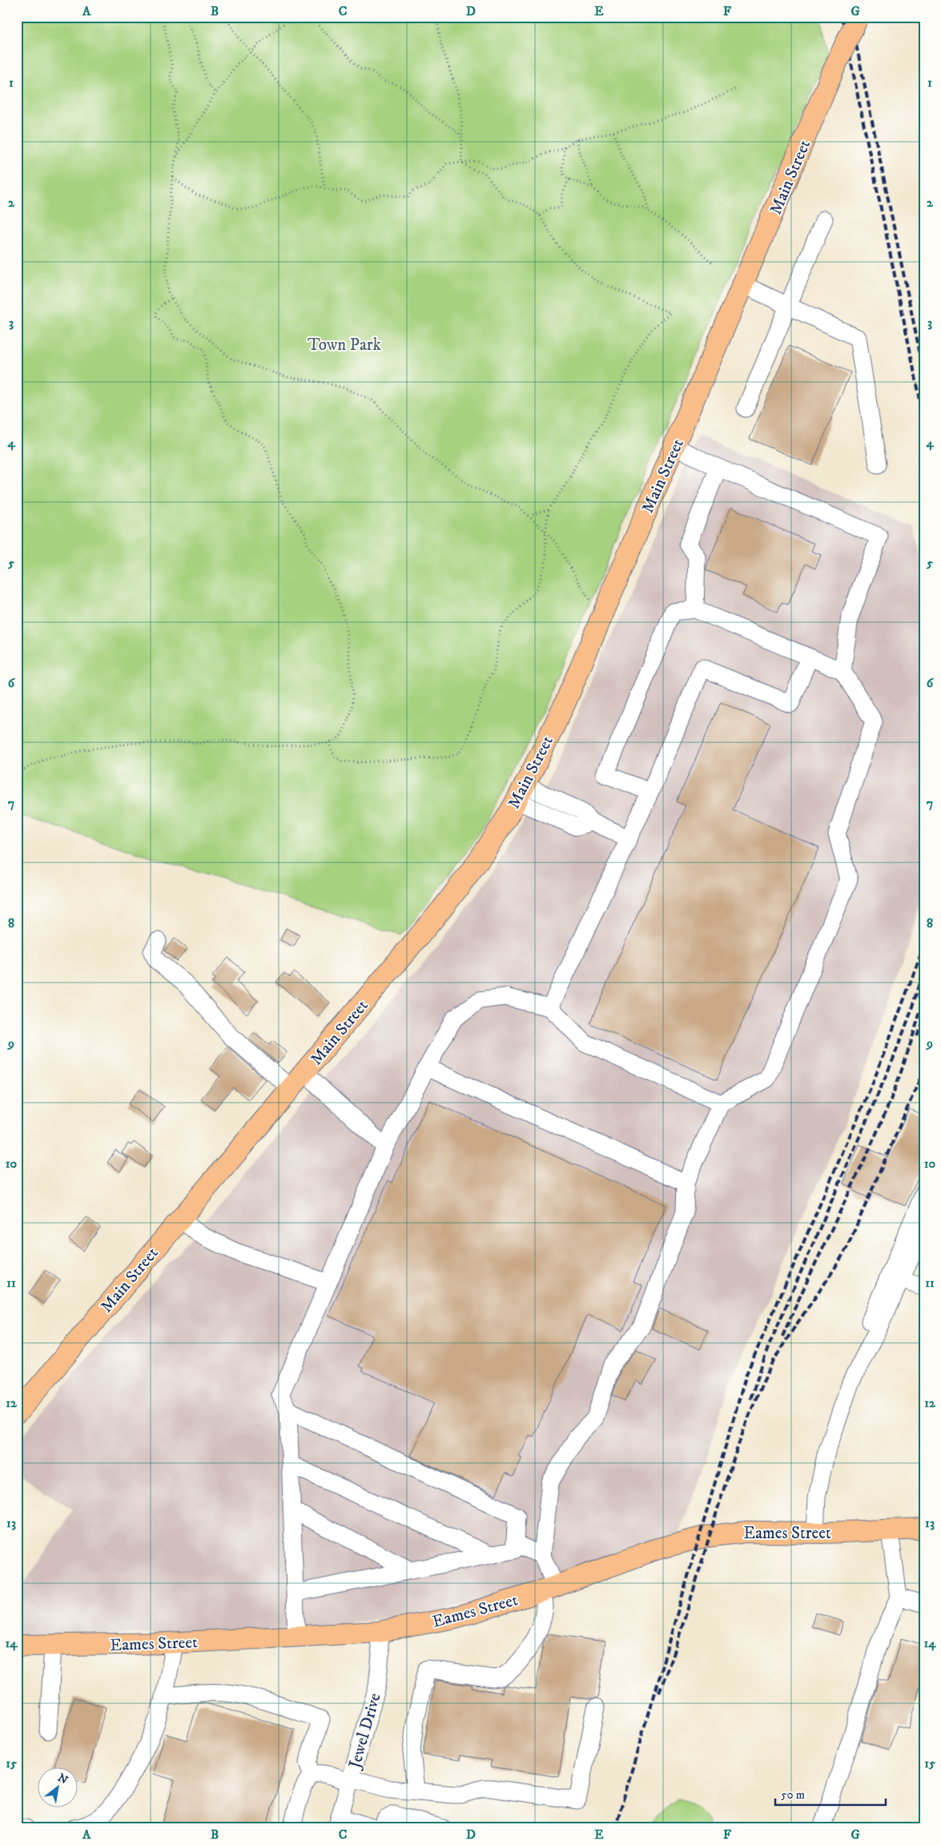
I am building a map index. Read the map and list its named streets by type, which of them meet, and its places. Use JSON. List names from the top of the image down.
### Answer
{
  "streets": {
    "main road": ["Main Street", "Eames Street"],
    "street": ["Jewel Drive"]
  },
  "crossings": [
    ["Eames Street", "Jewel Drive"]
  ],
  "parks": ["Town Park"],
  "scale_bar": "50 m",
  "north": "top right",
  "grid": {
    "columns": [
      "A",
      "B",
      "C",
      "D",
      "E",
      "F",
      "G"
    ],
    "rows": [
      "1",
      "2",
      "3",
      "4",
      "5",
      "6",
      "7",
      "8",
      "9",
      "10",
      "11",
      "12",
      "13",
      "14",
      "15"
    ]
  }
}
